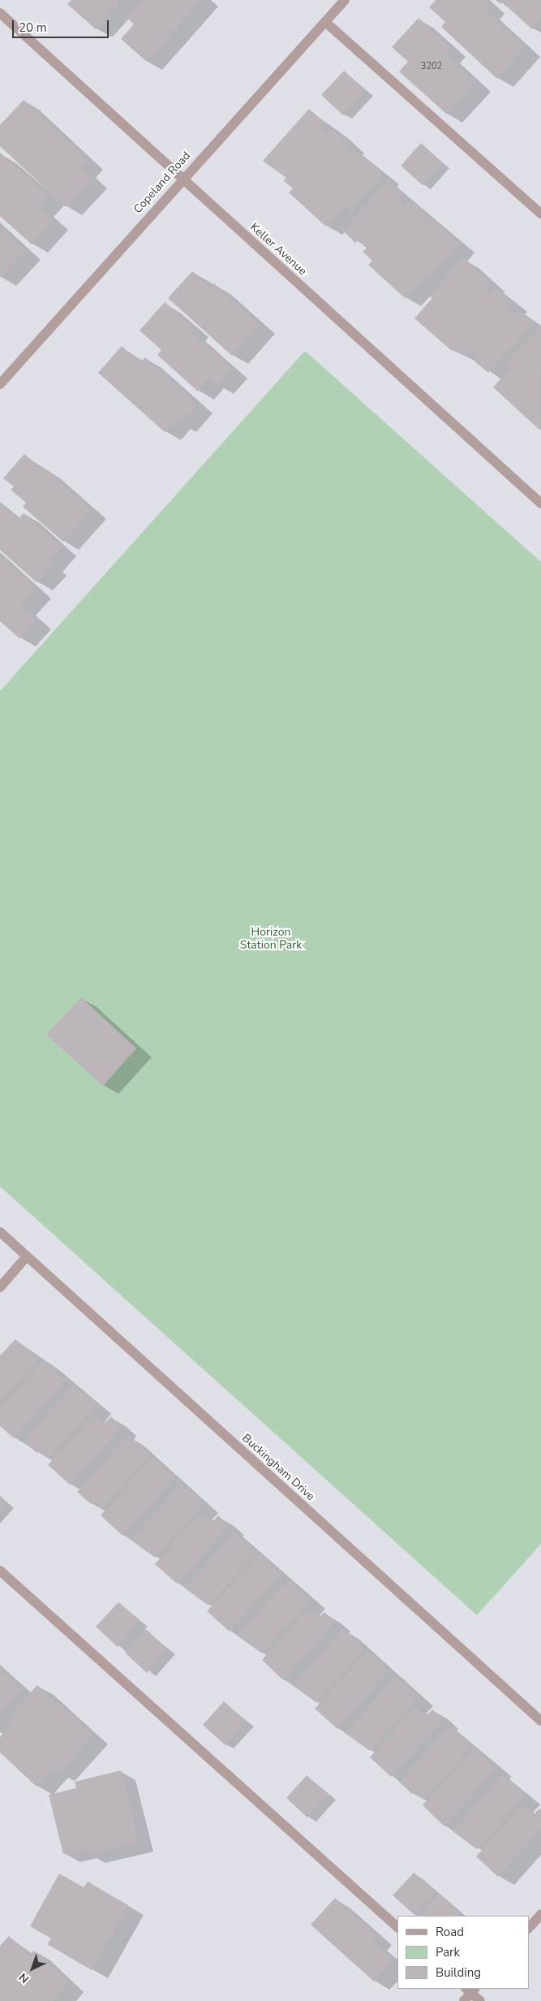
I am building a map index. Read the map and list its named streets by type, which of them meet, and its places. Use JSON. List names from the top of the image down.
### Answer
{
  "streets": {
    "street": ["Copeland Road", "Keller Avenue", "Buckingham Drive"]
  },
  "crossings": [
    ["Copeland Road", "Keller Avenue"]
  ],
  "parks": ["Horizon Station Park"],
  "house_numbers": ["3202"],
  "legend": ["Road", "Park", "Building"],
  "scale_bar": "20 m",
  "north": "bottom left"
}
